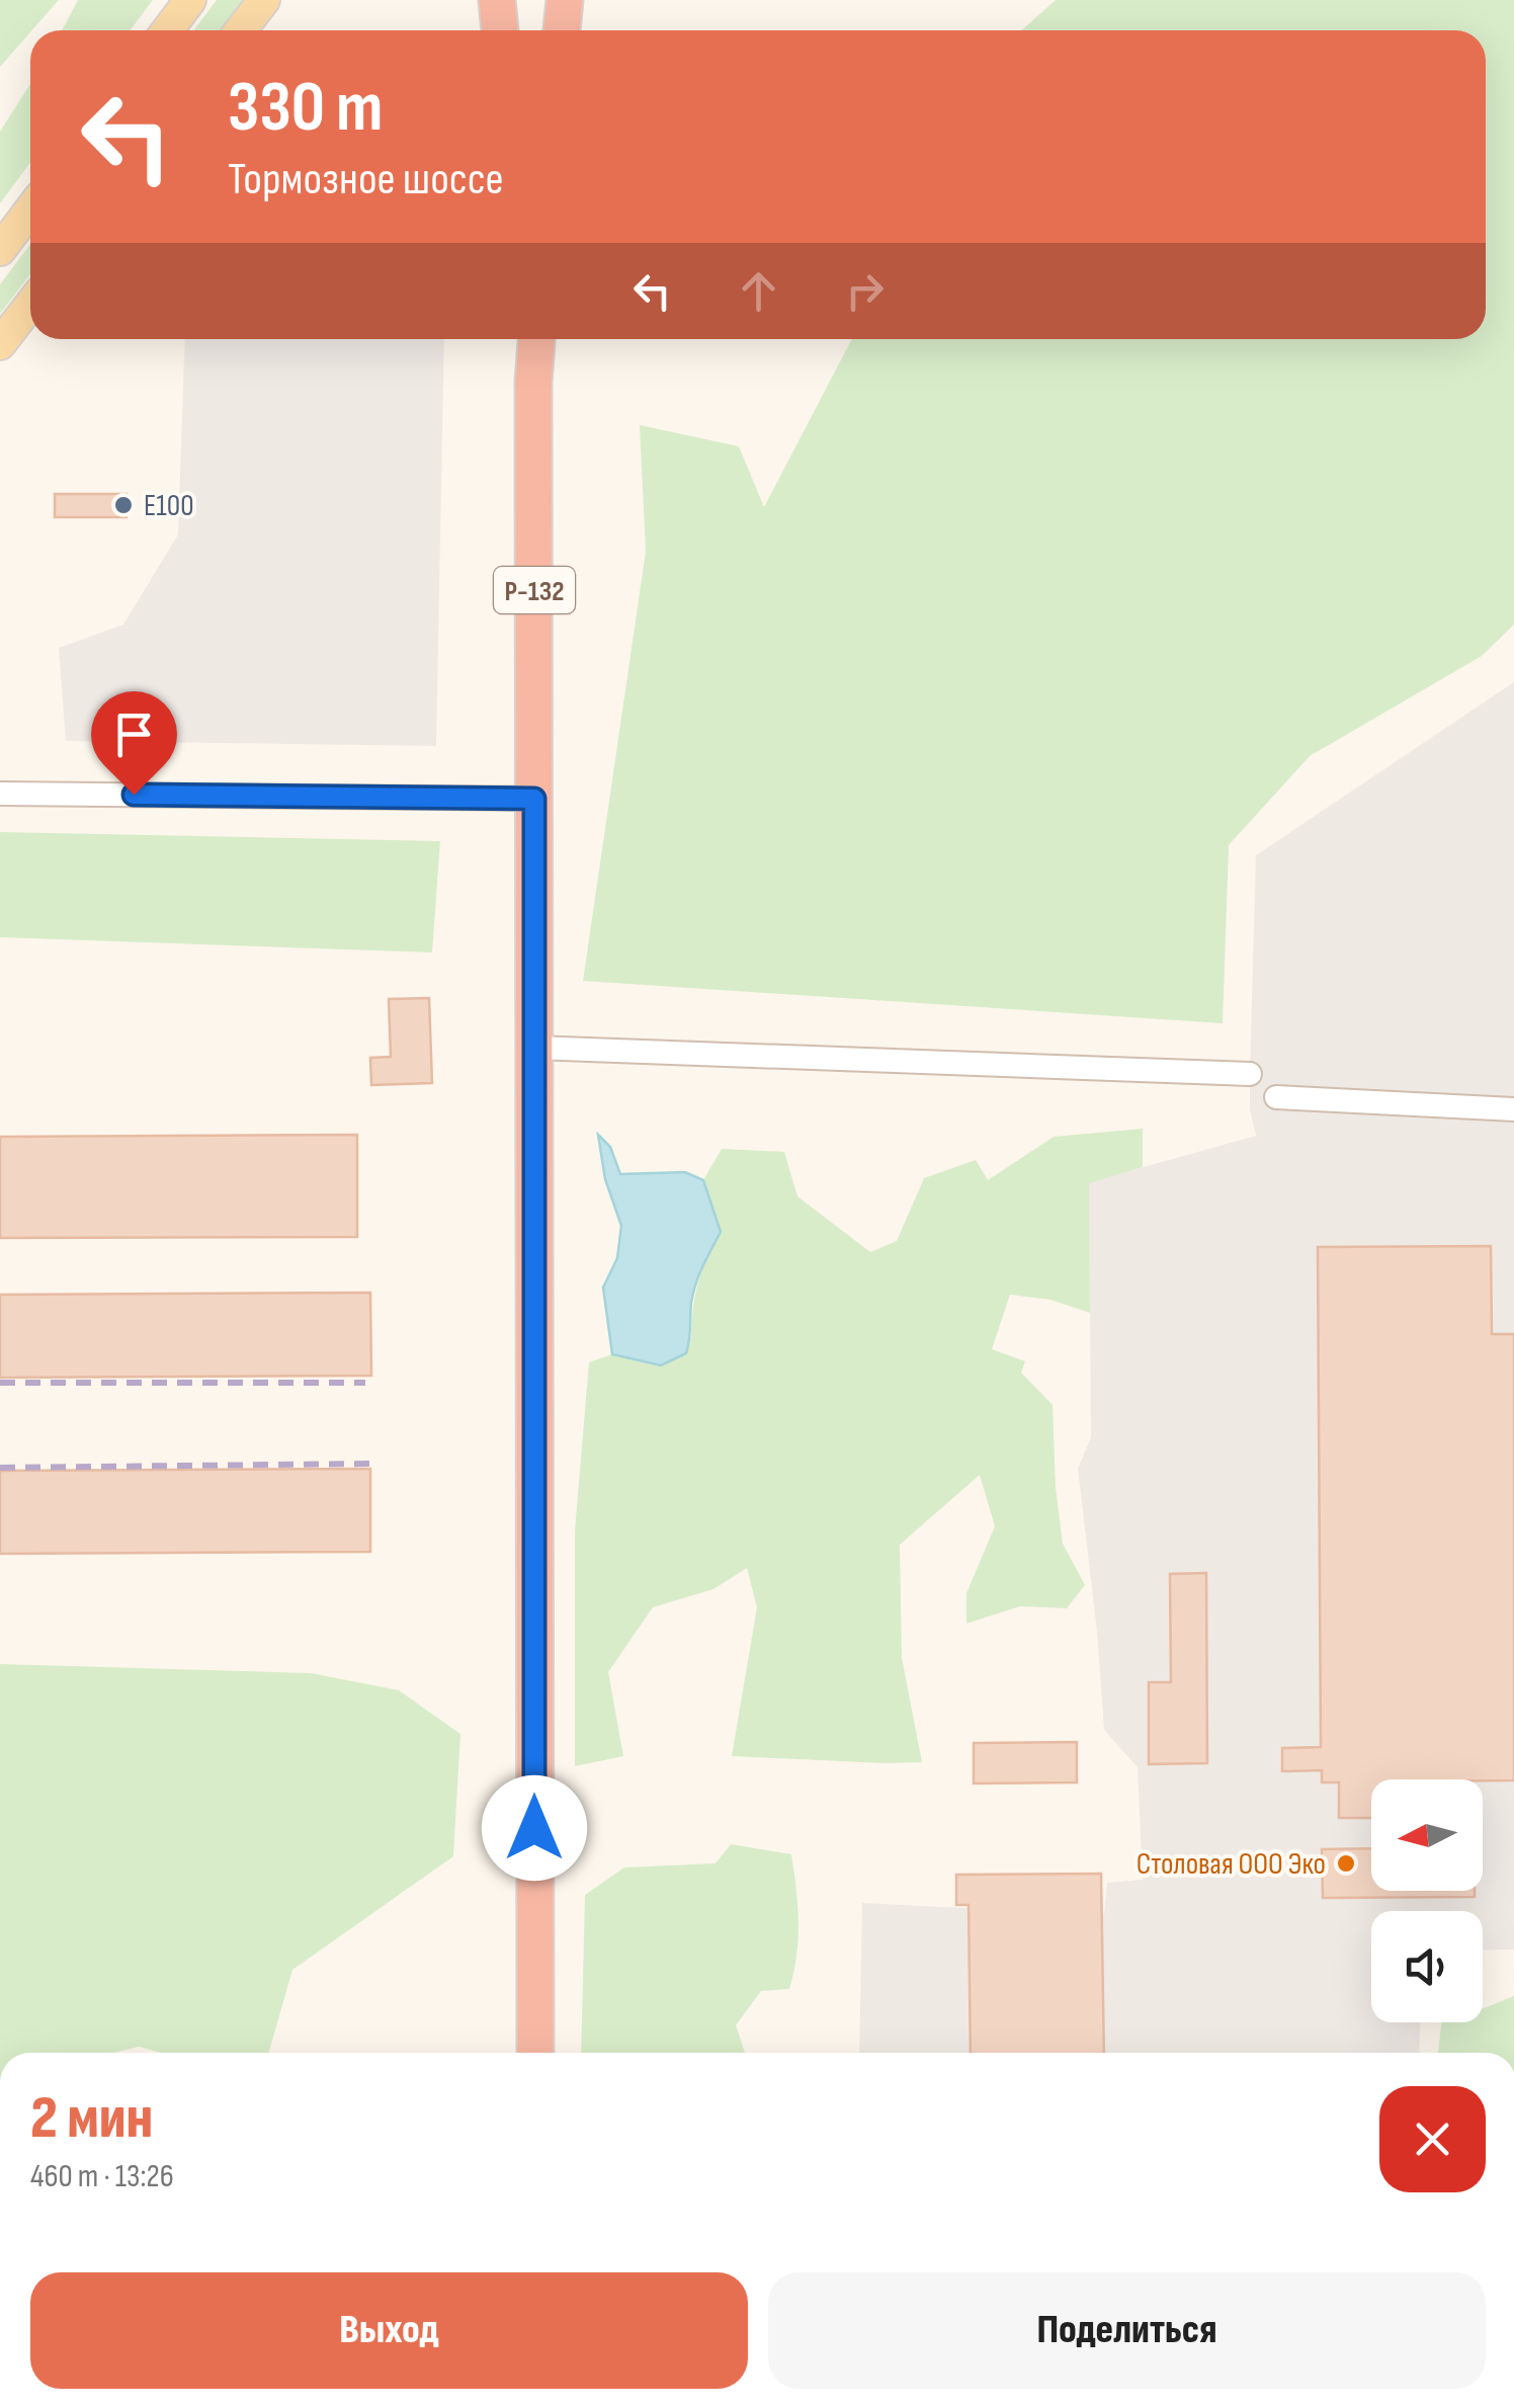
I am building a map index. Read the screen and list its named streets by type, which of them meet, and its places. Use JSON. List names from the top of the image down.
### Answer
{
  "streets": {
    "highway": ["Р-132"]
  },
  "places": ["E100", "Столовая ООО Эко"],
  "north": "left",
  "page": {
    "turn": ["330 m", "Тормозное шоссе"],
    "heading": ["2 мин", "460 m · 13:26"],
    "buttons": ["Выход", "Поделиться"]
  }
}
